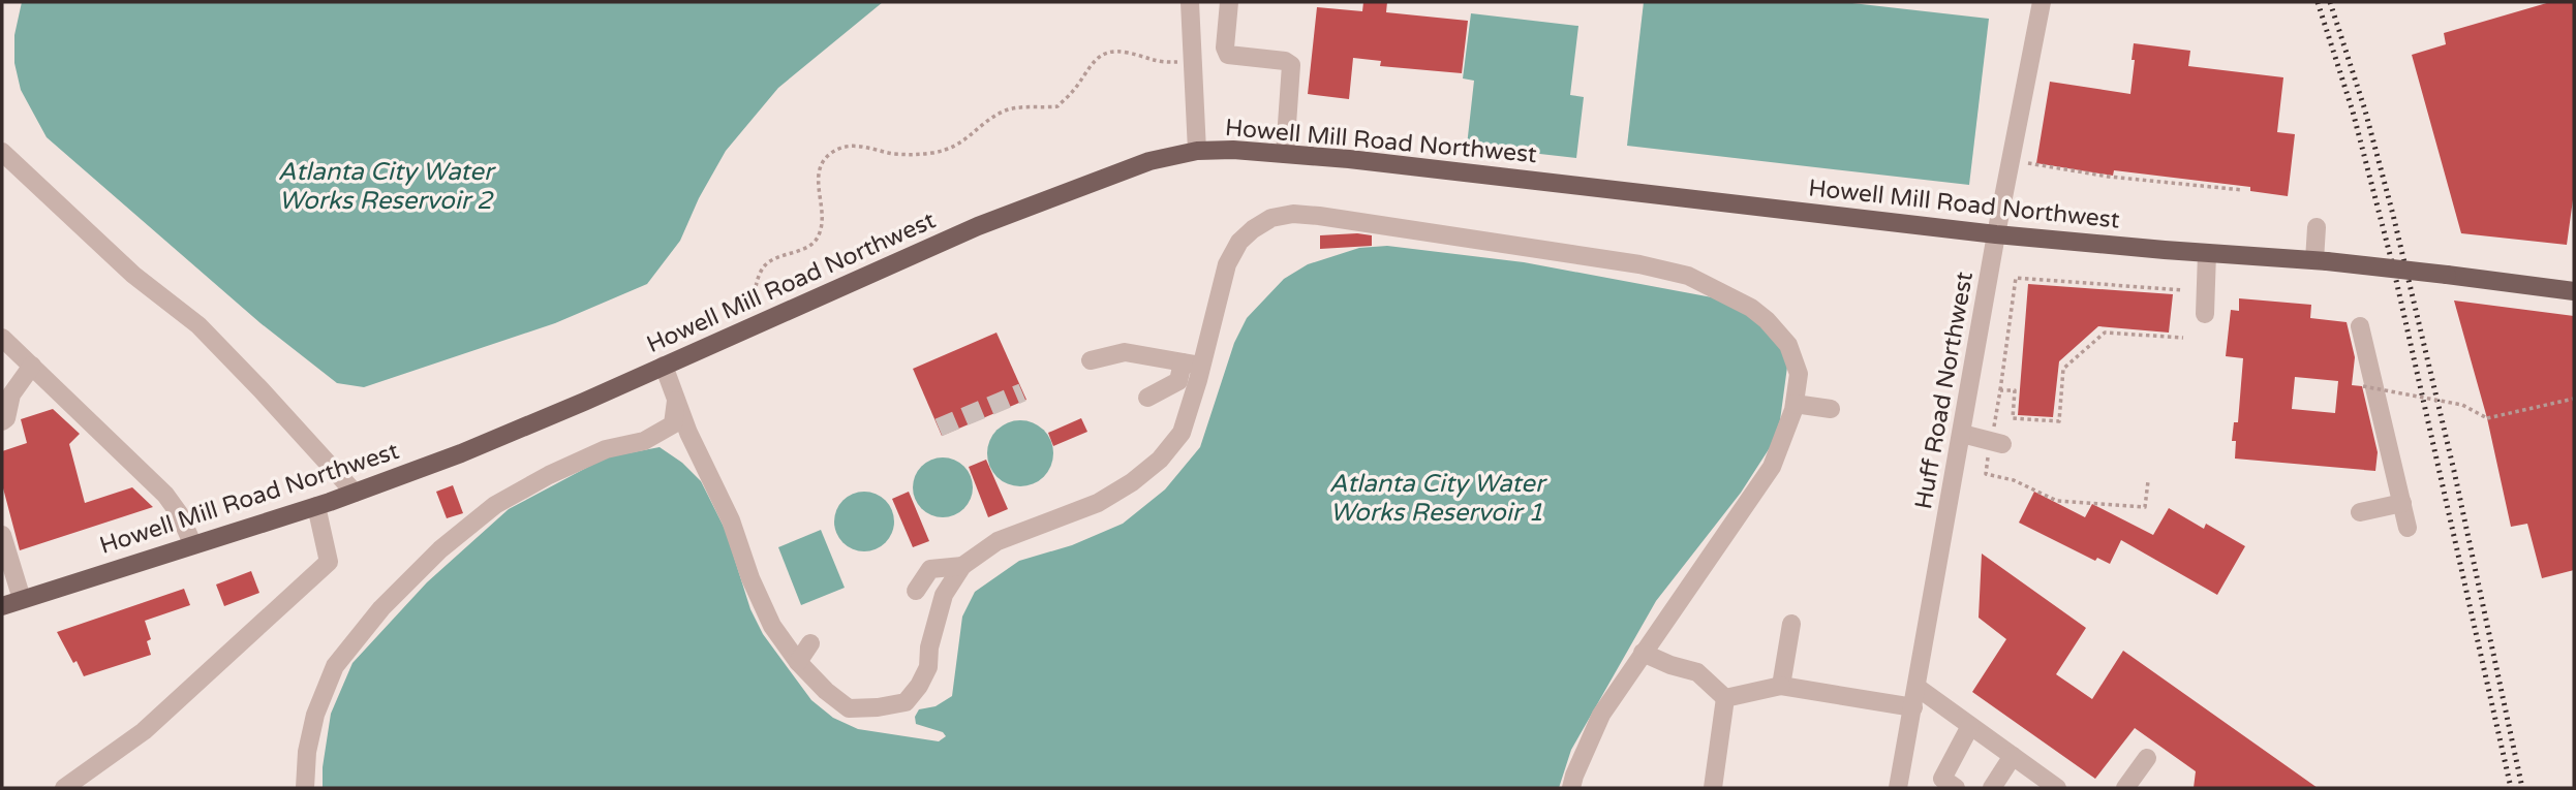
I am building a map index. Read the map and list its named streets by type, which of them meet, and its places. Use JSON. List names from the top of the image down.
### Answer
{
  "streets": {
    "main road": ["Howell Mill Road Northwest"],
    "street": ["Huff Road Northwest"]
  },
  "crossings": [
    ["Howell Mill Road Northwest", "Huff Road Northwest"]
  ],
  "water": ["Atlanta City Water Works Reservoir 2", "Atlanta City Water Works Reservoir 1"]
}
